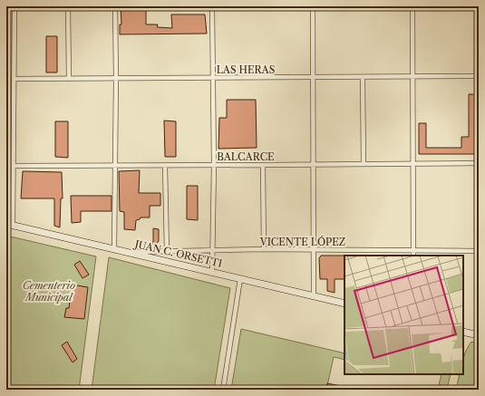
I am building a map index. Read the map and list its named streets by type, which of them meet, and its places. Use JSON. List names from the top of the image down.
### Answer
{
  "streets": {
    "street": [
      "LAS HERAS",
      "BALCARCE",
      "VICENTE LÓPEZ",
      "JUAN C. ORSETTI"
    ]
  },
  "crossings": [
    ["VICENTE LÓPEZ", "JUAN C. ORSETTI"]
  ],
  "parks": ["Cementerio Municipal"]
}
